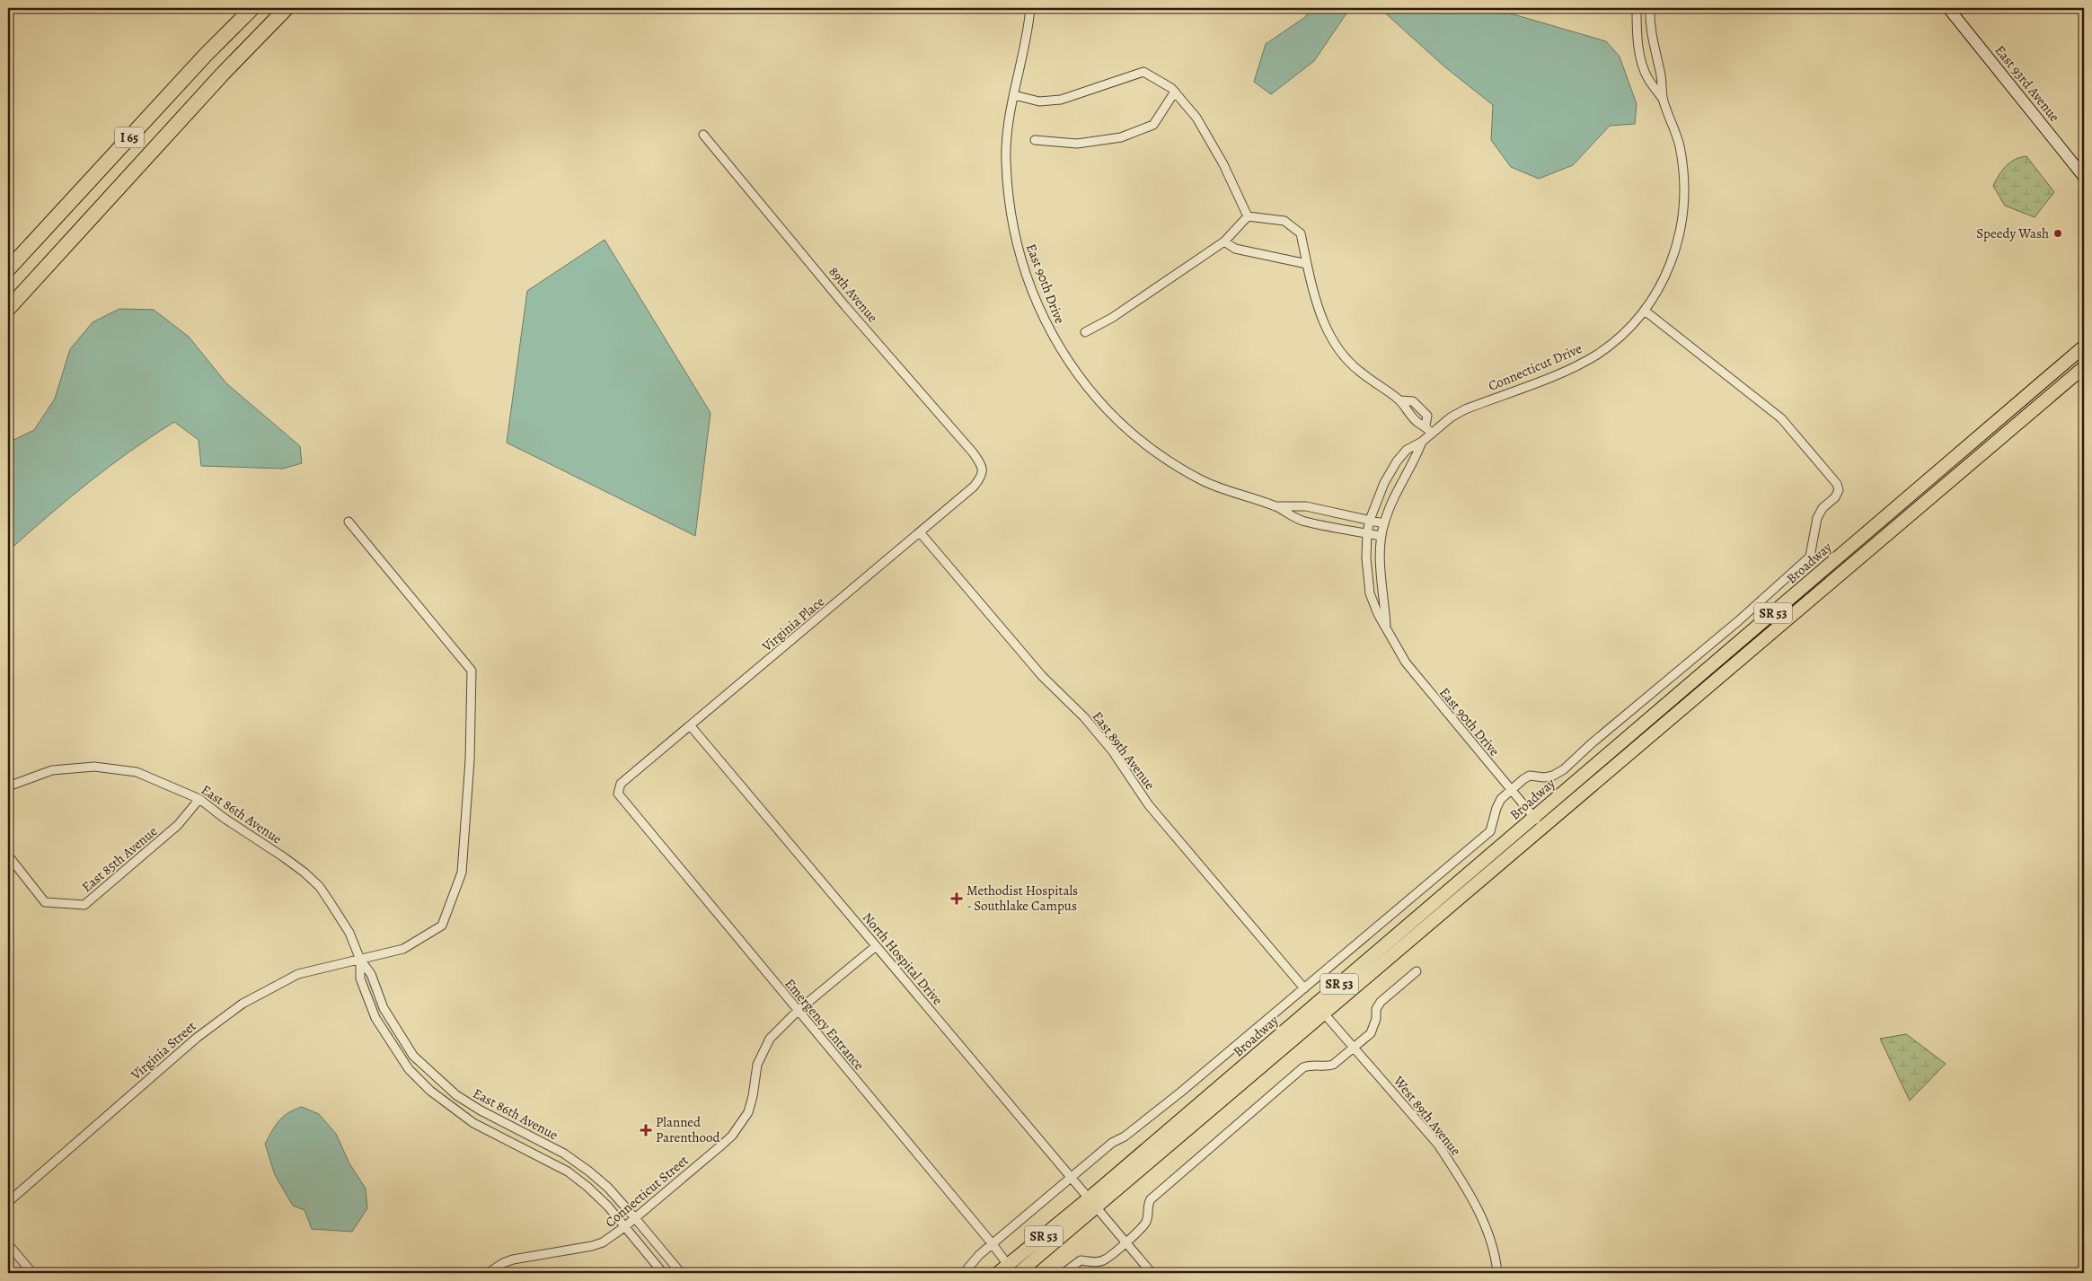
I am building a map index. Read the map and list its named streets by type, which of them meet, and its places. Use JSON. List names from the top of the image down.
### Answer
{
  "streets": {
    "highway": ["I 65"],
    "main road": ["Broadway", "SR 53"],
    "street": [
      "East 93rd Avenue",
      "East 90th Drive",
      "89th Avenue",
      "Connecticut Drive",
      "Virginia Place",
      "East 89th Avenue",
      "East 86th Avenue",
      "East 85th Avenue",
      "North Hospital Drive",
      "Emergency Entrance",
      "Virginia Street",
      "West 89th Avenue",
      "Connecticut Street"
    ]
  },
  "crossings": [
    ["East 90th Drive", "Connecticut Drive"],
    ["East 90th Drive", "Broadway"],
    ["89th Avenue", "Virginia Place"],
    ["Broadway", "North Hospital Drive"],
    ["Broadway", "Emergency Entrance"],
    ["Broadway", "West 89th Avenue"],
    ["Virginia Place", "East 89th Avenue"],
    ["Virginia Place", "North Hospital Drive"],
    ["Virginia Place", "Emergency Entrance"],
    ["East 86th Avenue", "East 85th Avenue"],
    ["East 86th Avenue", "Virginia Street"],
    ["East 86th Avenue", "Connecticut Street"],
    ["North Hospital Drive", "Connecticut Street"],
    ["Emergency Entrance", "Connecticut Street"]
  ],
  "places": {
    "other": ["Speedy Wash"],
    "health": ["Methodist Hospitals - Southlake Campus", "Planned Parenthood"]
  }
}
